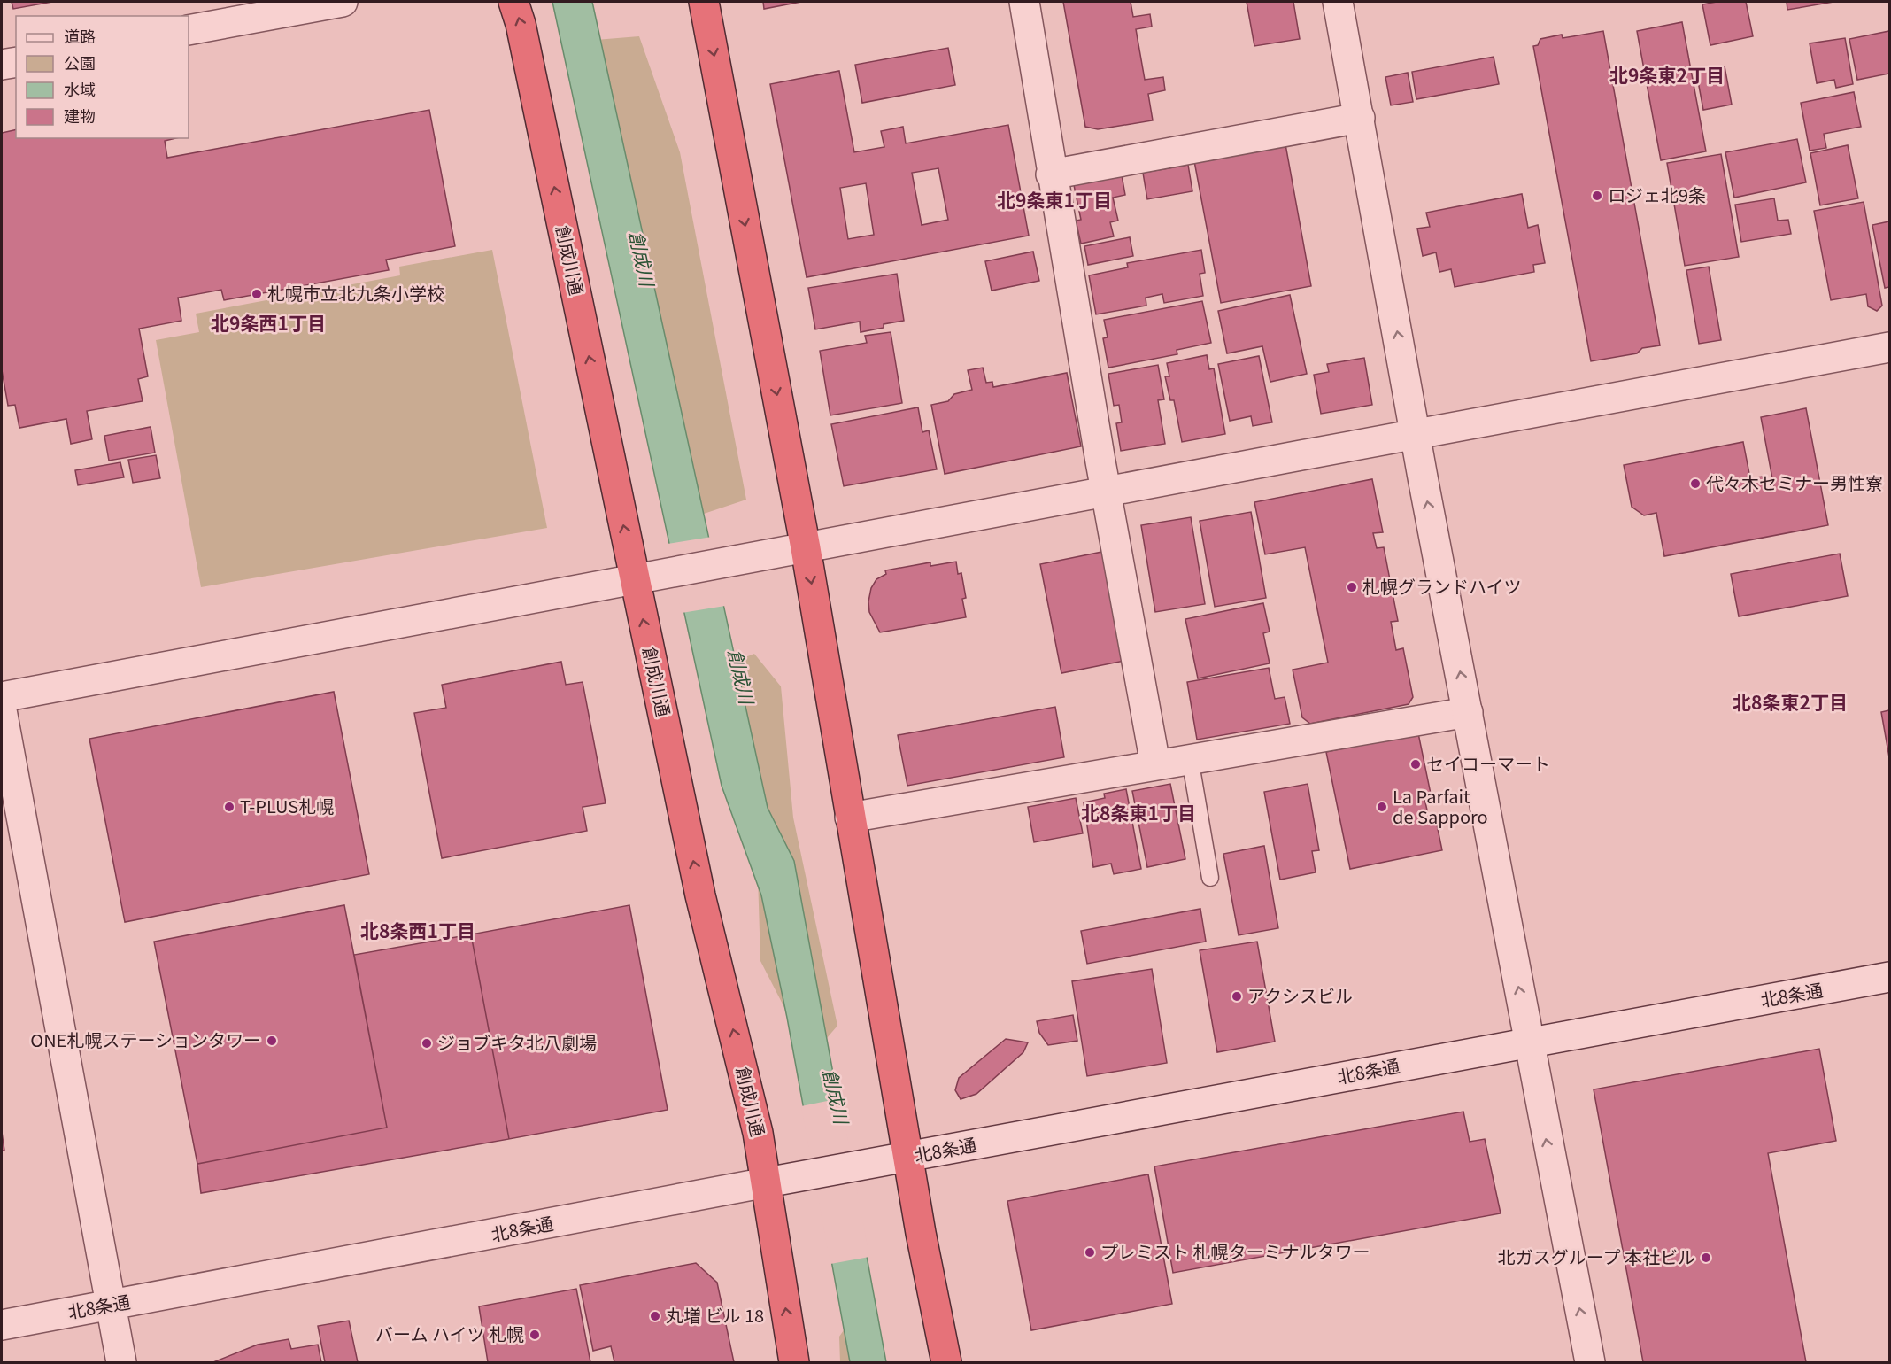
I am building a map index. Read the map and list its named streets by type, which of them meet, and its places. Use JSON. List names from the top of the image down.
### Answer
{
  "streets": {
    "highway": ["創成川通"],
    "street": ["北8条通"]
  },
  "crossings": [
    ["創成川通", "北8条通"]
  ],
  "districts": [
    "北9条東2丁目",
    "北9条東1丁目",
    "北9条西1丁目",
    "北8条東2丁目",
    "北8条東1丁目",
    "北8条西1丁目"
  ],
  "water": ["創成川"],
  "places": [
    "ロジェ北9条",
    "札幌市立北九条小学校",
    "代々木セミナー男性寮",
    "札幌グランドハイツ",
    "セイコーマート",
    "T-PLUS札幌",
    "La Parfait de Sapporo",
    "アクシスビル",
    "ONE札幌ステーションタワー",
    "ジョブキタ北八劇場",
    "プレミスト 札幌ターミナルタワー",
    "北ガスグループ 本社ビル",
    "丸増 ビル 18",
    "バーム ハイツ 札幌"
  ],
  "legend": [
    "道路",
    "公園",
    "水域",
    "建物"
  ]
}
